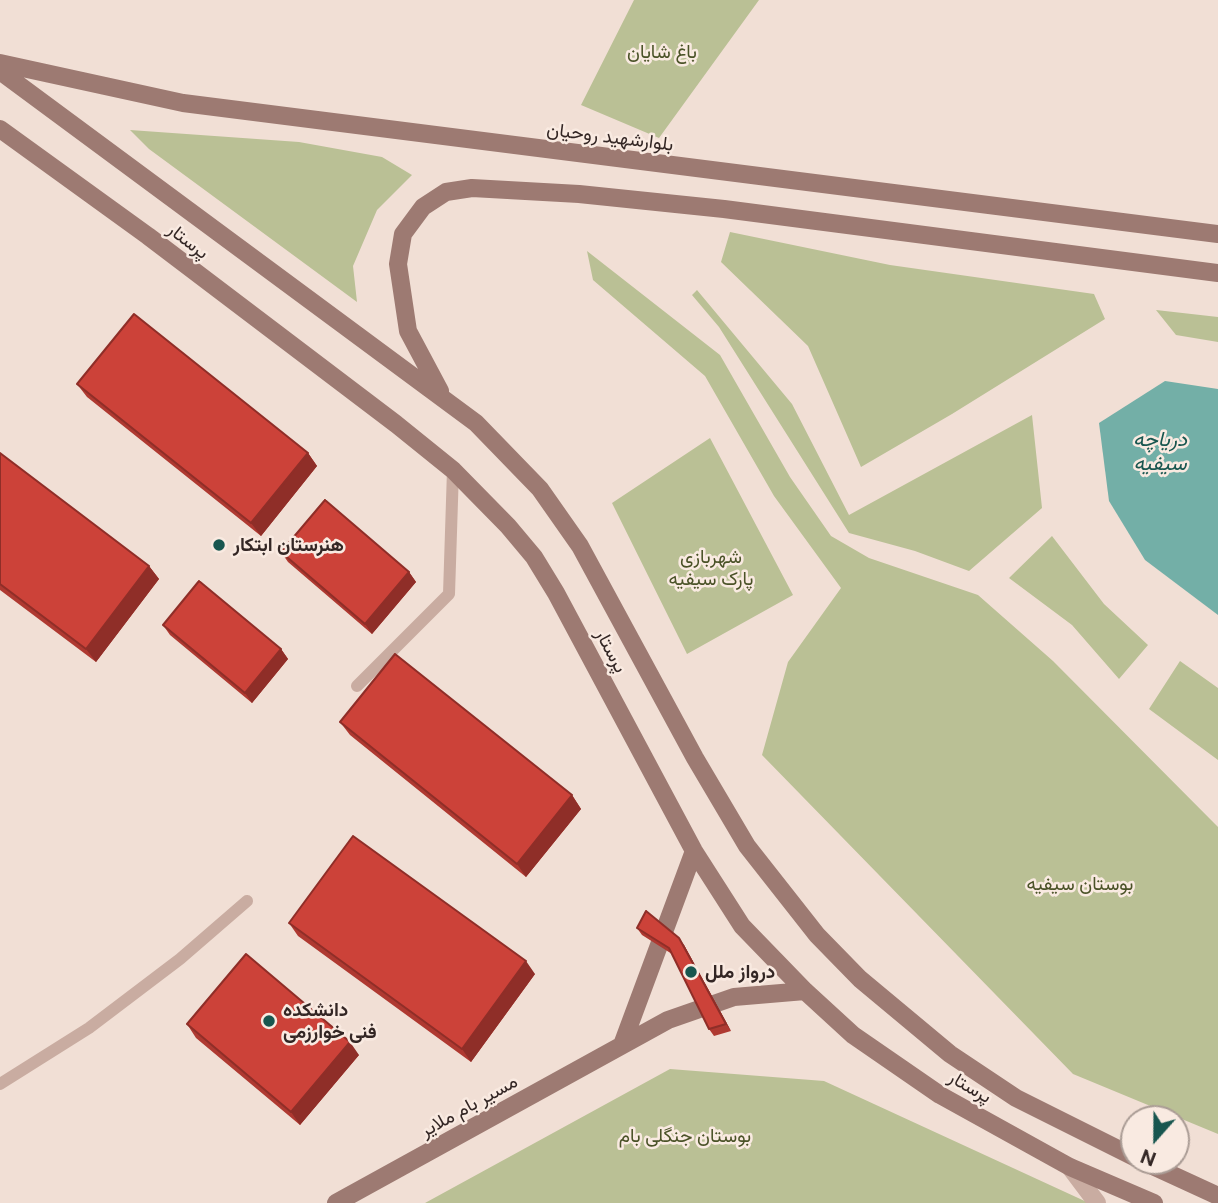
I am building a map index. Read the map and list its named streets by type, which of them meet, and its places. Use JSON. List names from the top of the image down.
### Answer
{
  "streets": {
    "main road": ["بلوارشهید روحیان", "پرستار", "مسیر بام ملایر"]
  },
  "crossings": [
    ["پرستار", "مسیر بام ملایر"]
  ],
  "water": ["دریاچه سیفیه"],
  "parks": [
    "باغ شایان",
    "شهربازی پارک سیفیه",
    "بوستان سیفیه",
    "بوستان جنگلی بام"
  ],
  "places": ["هنرستان ابتکار", "درواز ملل", "دانشکده فنی خوارزمی"],
  "north": "bottom"
}
